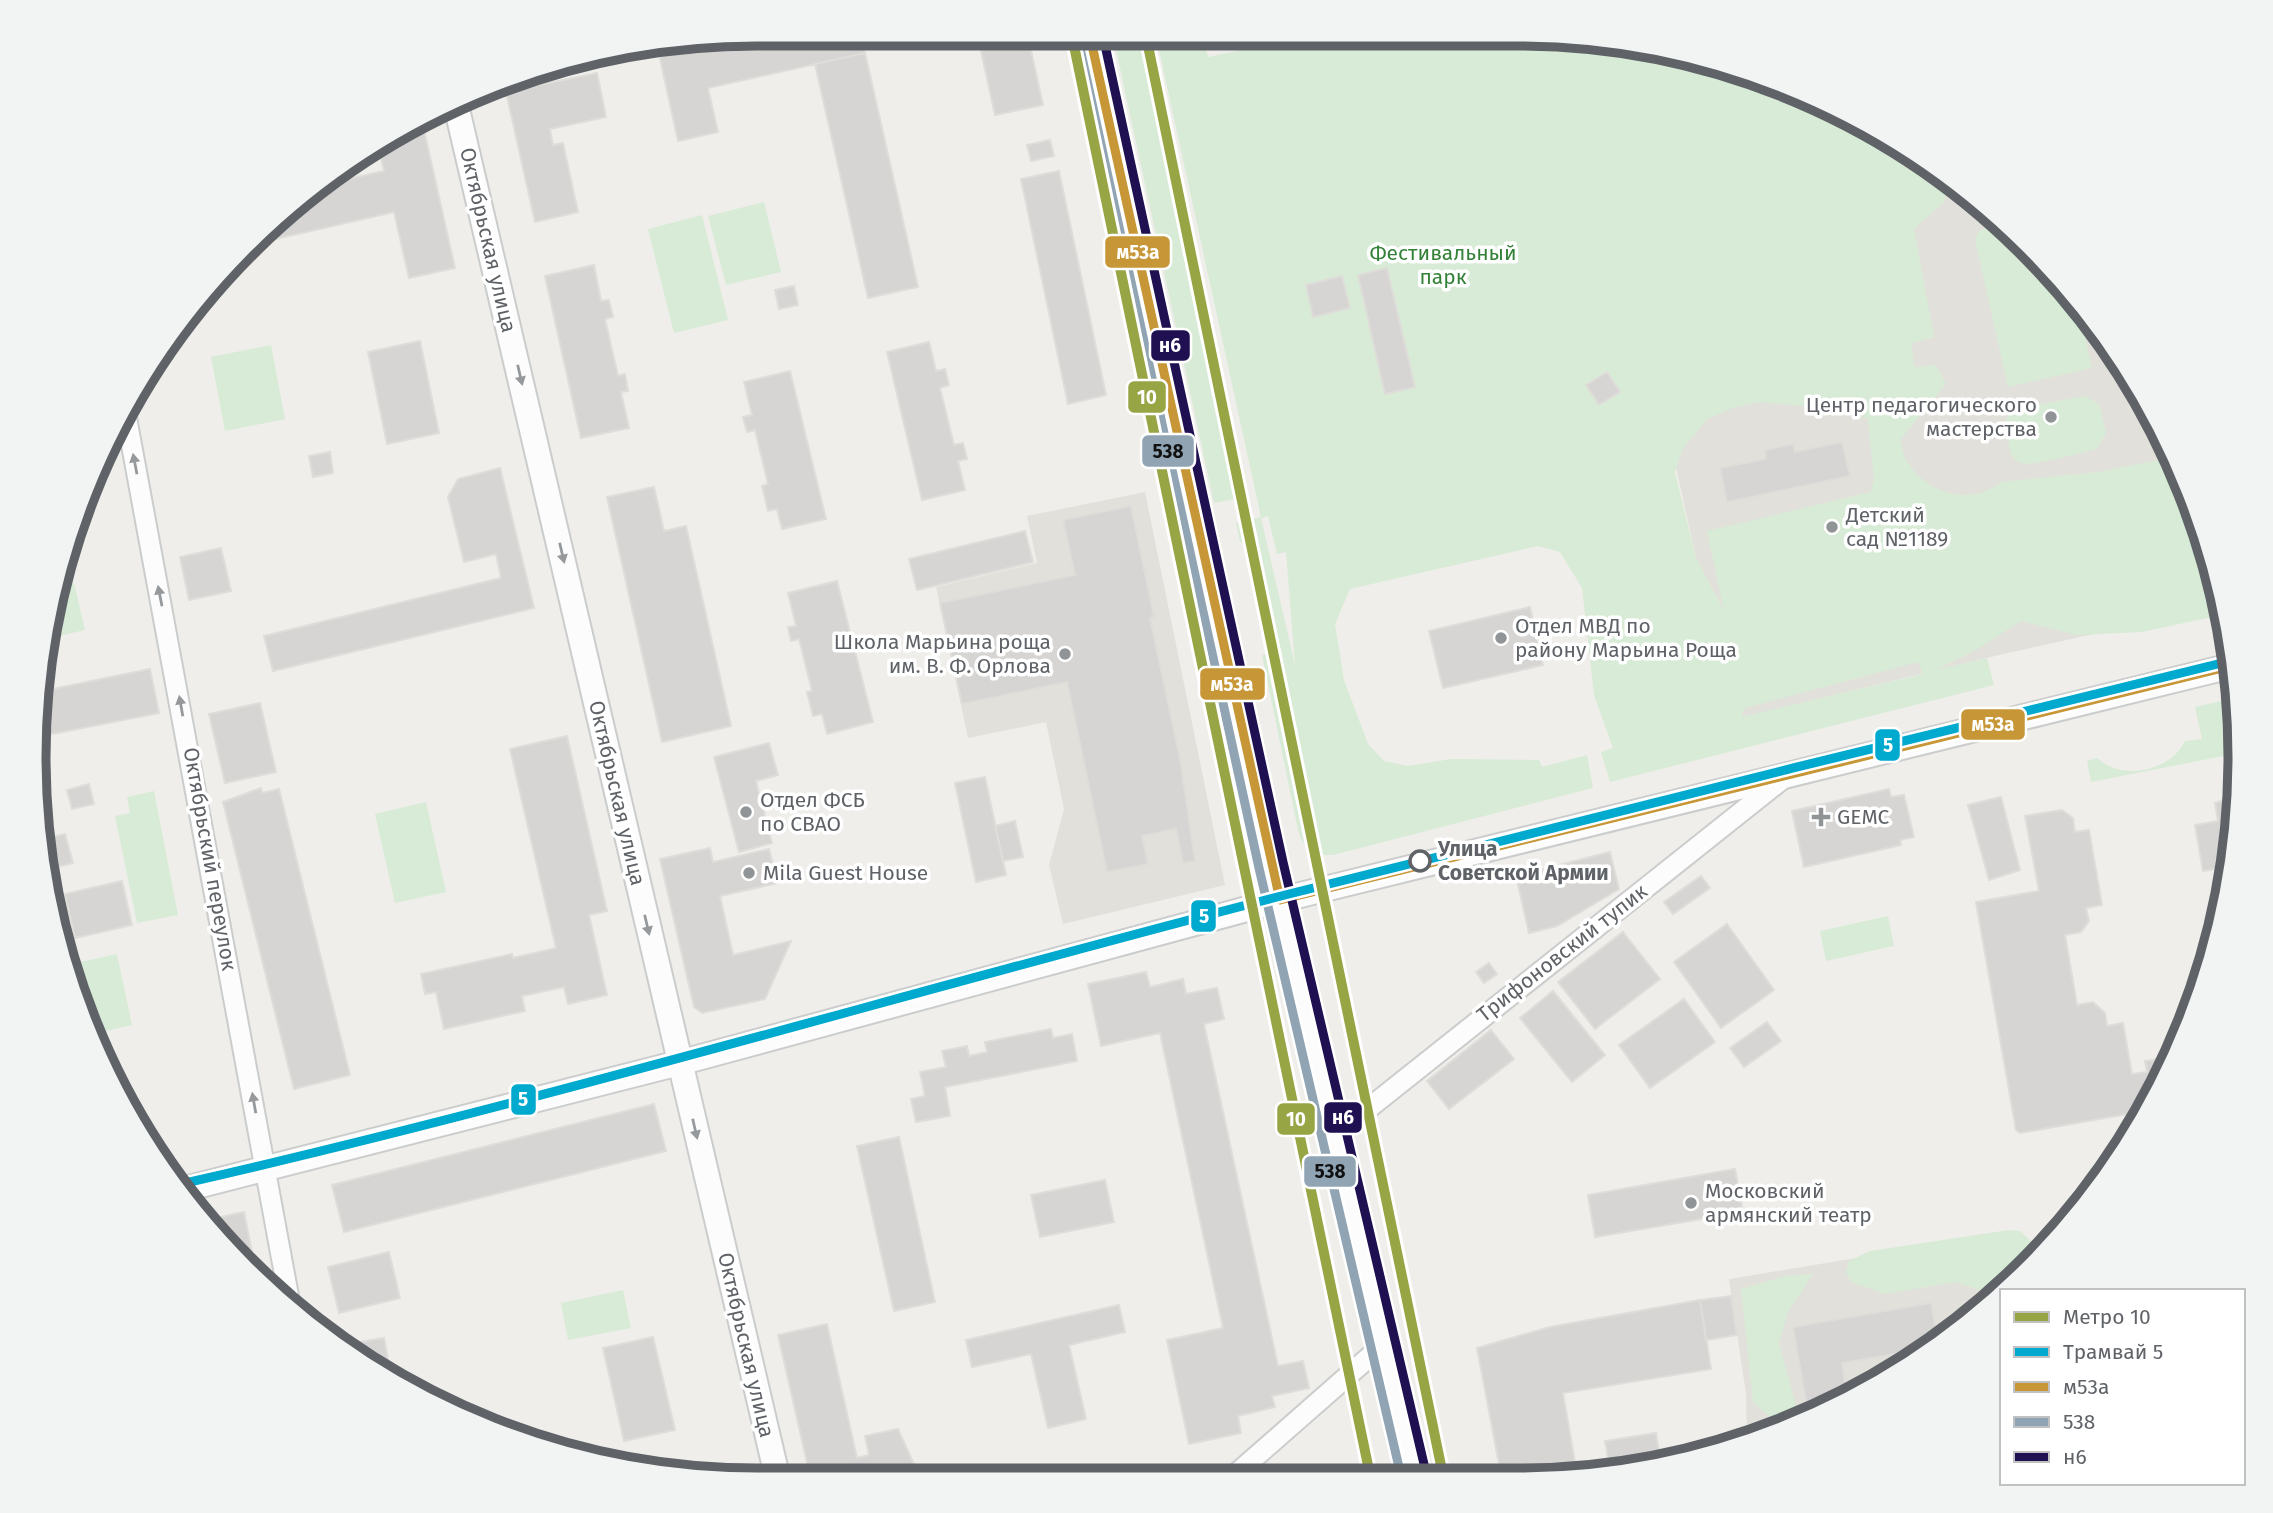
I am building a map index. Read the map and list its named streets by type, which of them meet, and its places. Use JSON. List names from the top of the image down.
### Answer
{
  "streets": {
    "street": ["Октябрьская улица", "Октябрьский переулок", "Трифоновский тупик"]
  },
  "one_way": ["Октябрьская улица", "Октябрьский переулок"],
  "parks": ["Фестивальный парк"],
  "places": {
    "other": [
      "Центр педагогического мастерства",
      "Детский сад №1189",
      "Отдел МВД по району Марьина Роща",
      "Школа Марьина роща им. В. Ф. Орлова",
      "Отдел ФСБ по СВАО",
      "Улица Советской Армии",
      "Mila Guest House",
      "Московский армянский театр"
    ],
    "health": ["GEMC"]
  },
  "lines": [
    "metro line 10",
    "transit line м53а",
    "transit line 538",
    "transit line н6",
    "tram line 5"
  ],
  "legend": [
    "Метро 10",
    "Трамвай 5",
    "м53а",
    "538",
    "н6"
  ]
}
